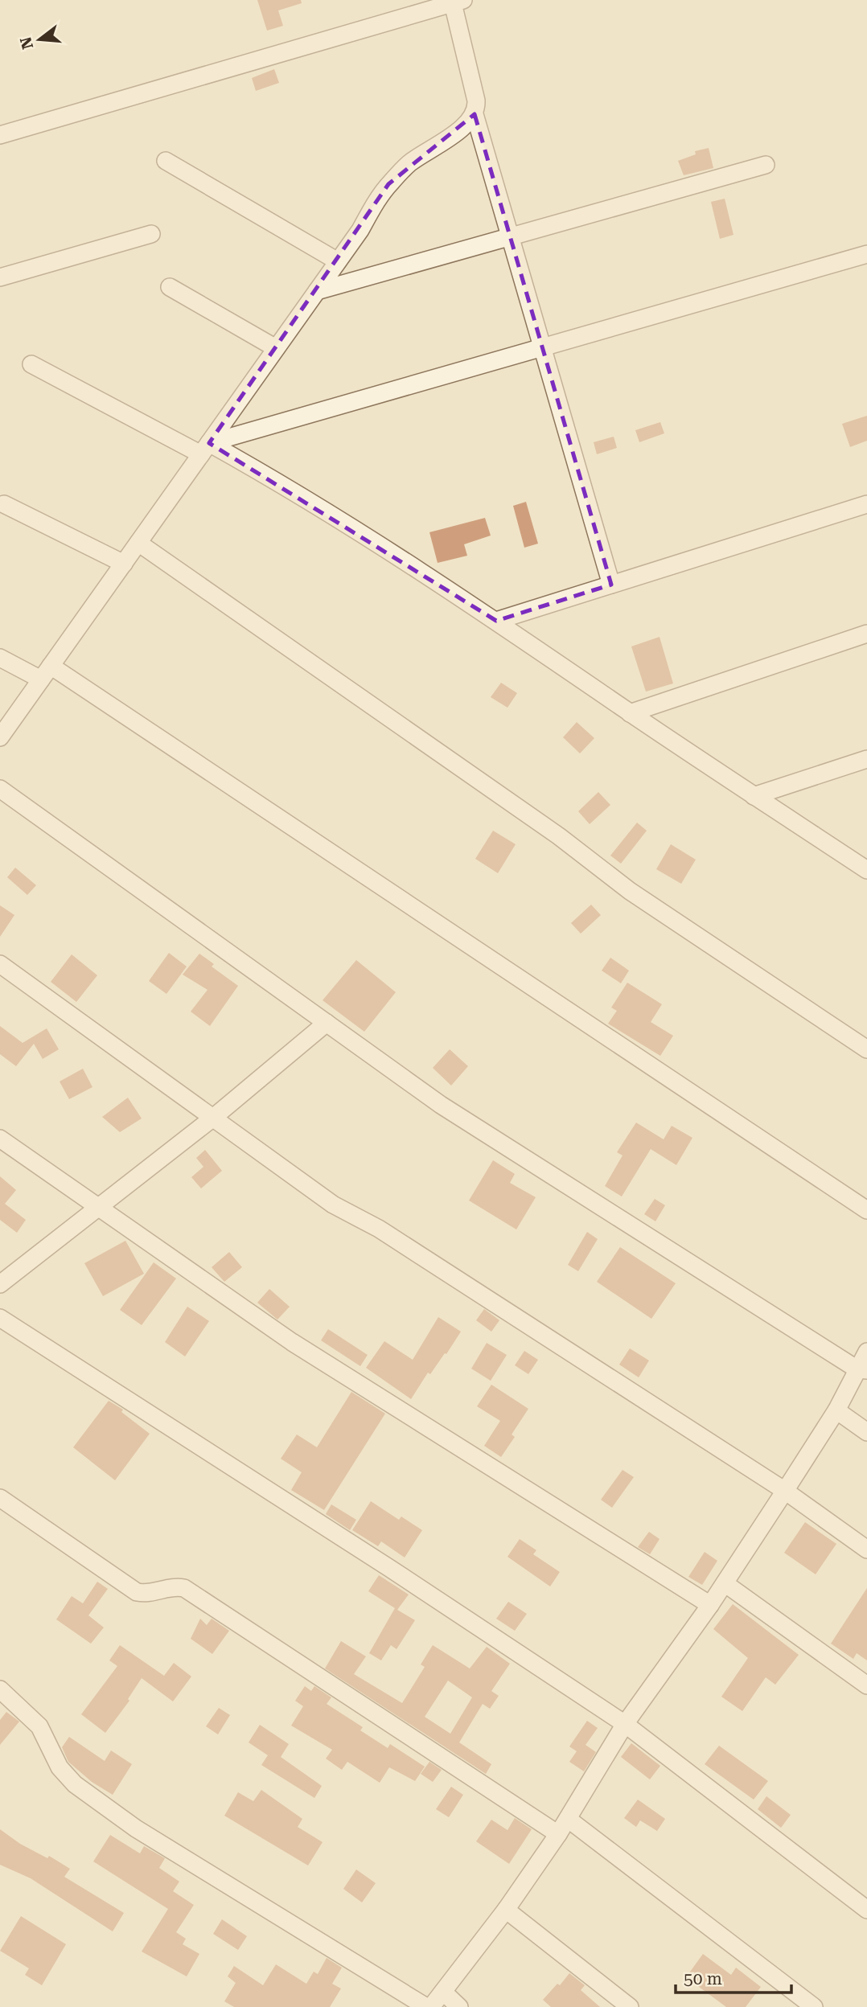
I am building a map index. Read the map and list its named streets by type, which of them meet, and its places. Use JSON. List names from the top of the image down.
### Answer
{
  "scale_bar": "50 m",
  "north": "left"
}
